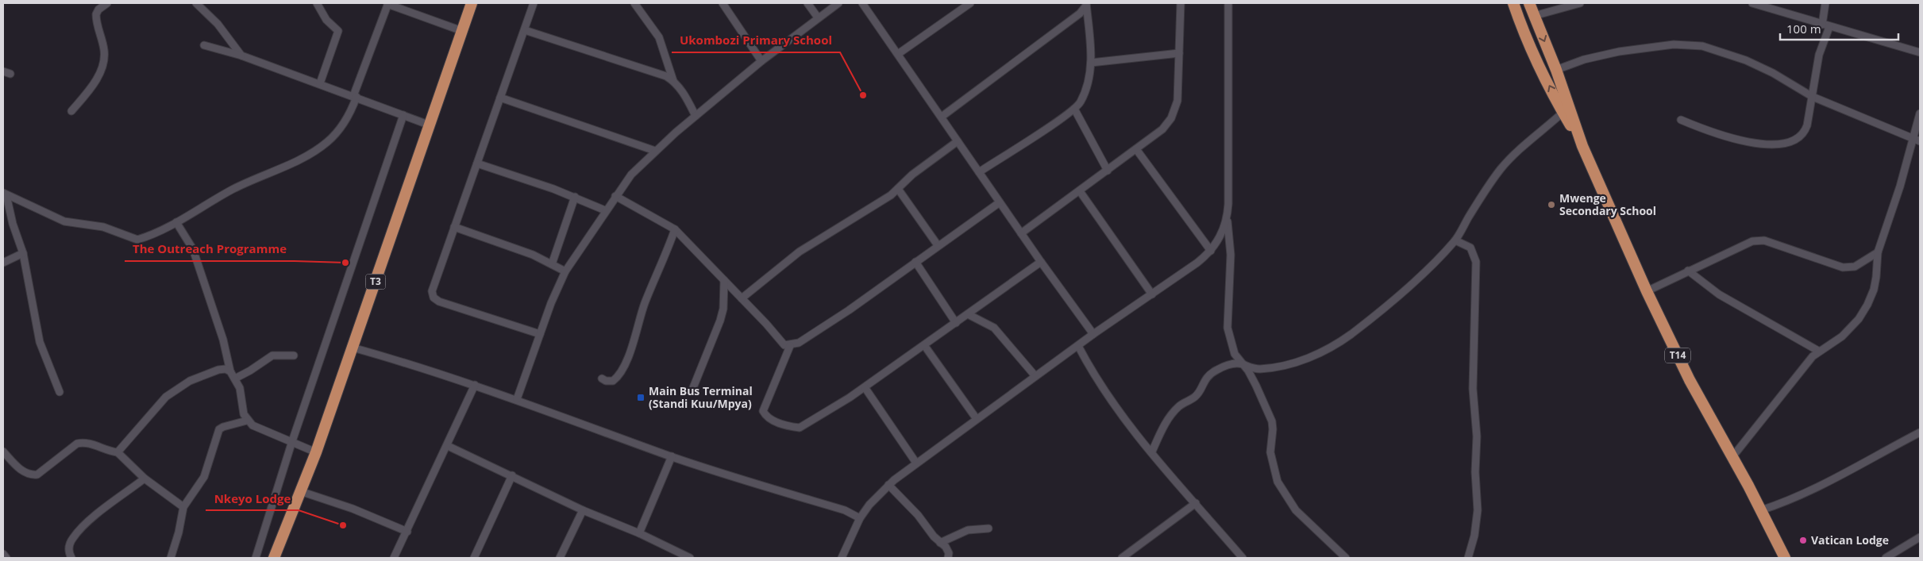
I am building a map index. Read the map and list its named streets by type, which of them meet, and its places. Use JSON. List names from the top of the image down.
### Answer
{
  "streets": {
    "highway": ["T3", "T14"]
  },
  "places": {
    "other": [
      "Ukombozi Primary School",
      "Mwenge Secondary School",
      "The Outreach Programme",
      "Nkeyo Lodge",
      "Vatican Lodge"
    ],
    "transit": ["Main Bus Terminal (Standi Kuu/Mpya)"]
  },
  "scale_bar": "100 m"
}
